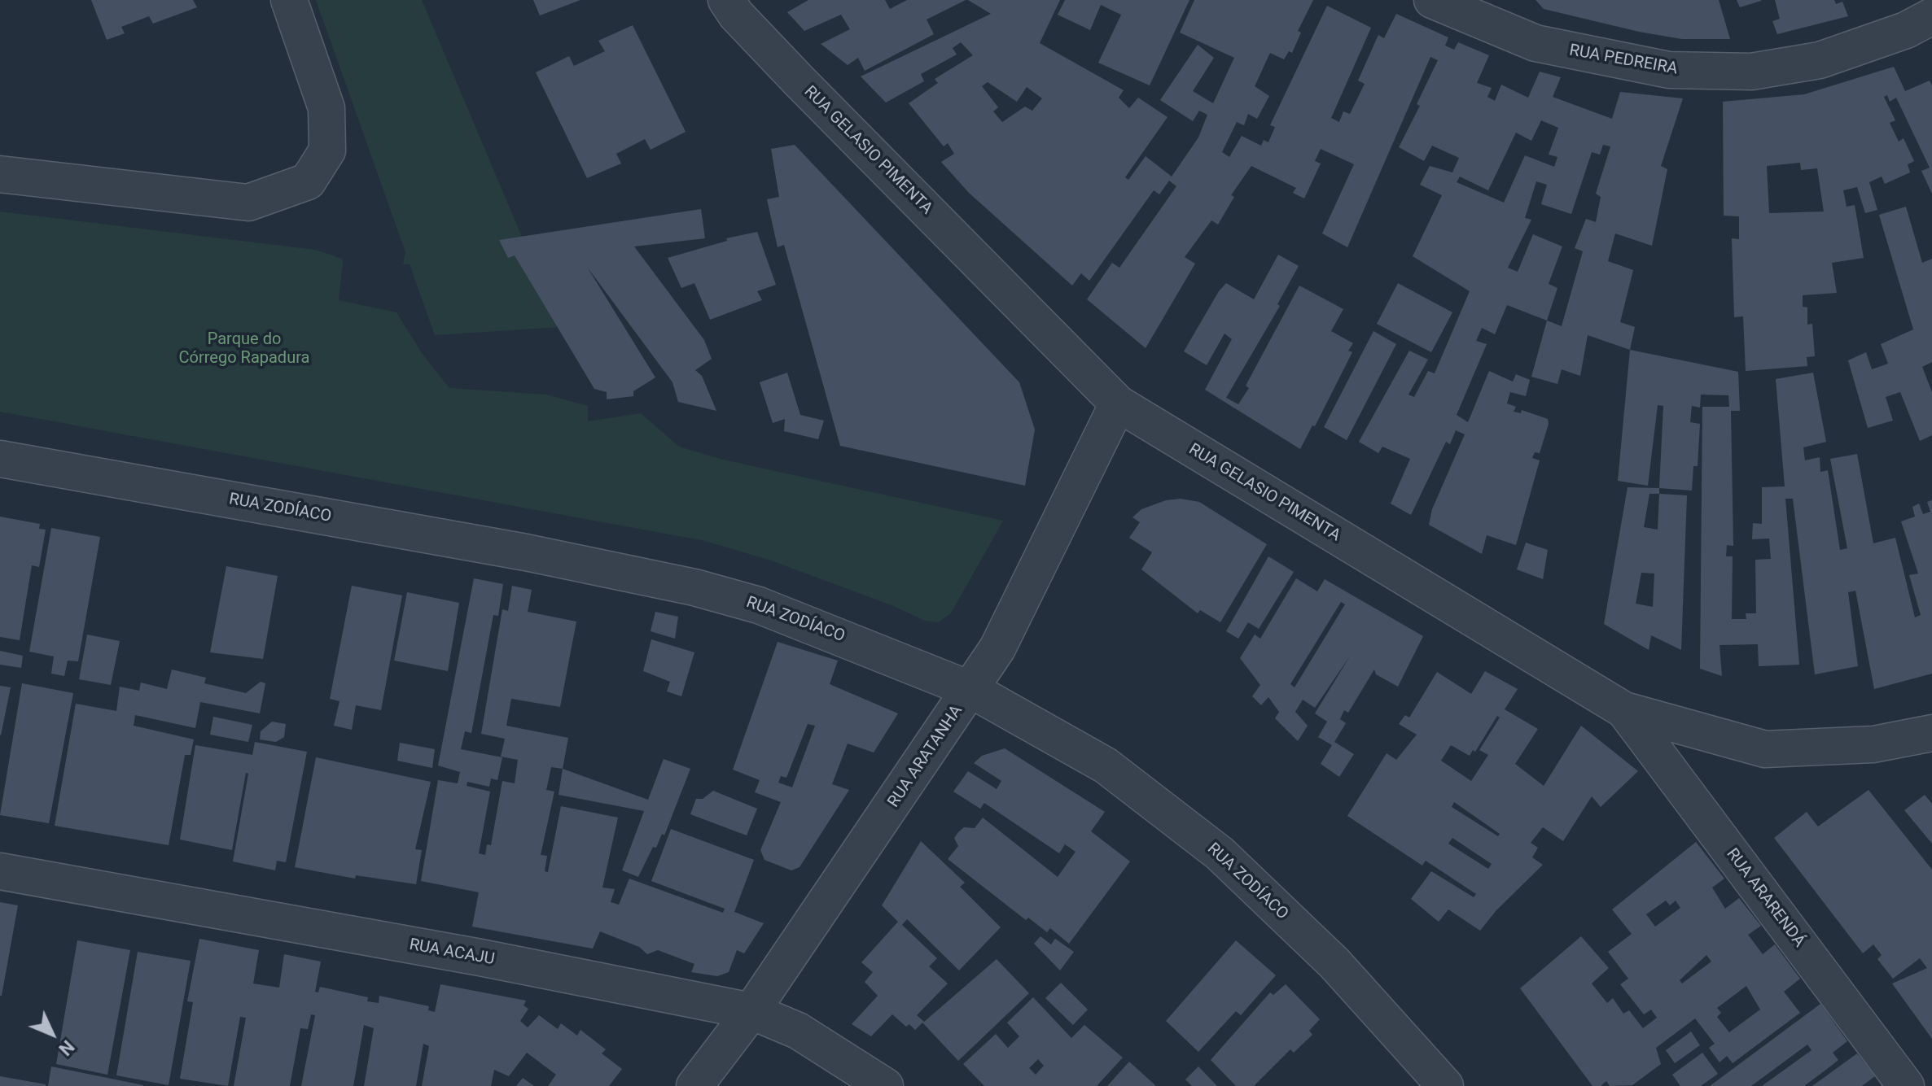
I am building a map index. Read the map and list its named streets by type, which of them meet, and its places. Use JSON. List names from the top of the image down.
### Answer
{
  "streets": {
    "street": [
      "RUA PEDREIRA",
      "RUA GELASIO PIMENTA",
      "RUA ZODÍACO",
      "RUA ARATANHA",
      "RUA ARARENDÁ",
      "RUA ACAJU"
    ]
  },
  "crossings": [
    ["RUA GELASIO PIMENTA", "RUA ARATANHA"],
    ["RUA GELASIO PIMENTA", "RUA ARARENDÁ"],
    ["RUA ZODÍACO", "RUA ARATANHA"],
    ["RUA ARATANHA", "RUA ACAJU"]
  ],
  "parks": ["Parque do Córrego Rapadura"],
  "north": "bottom right"
}
